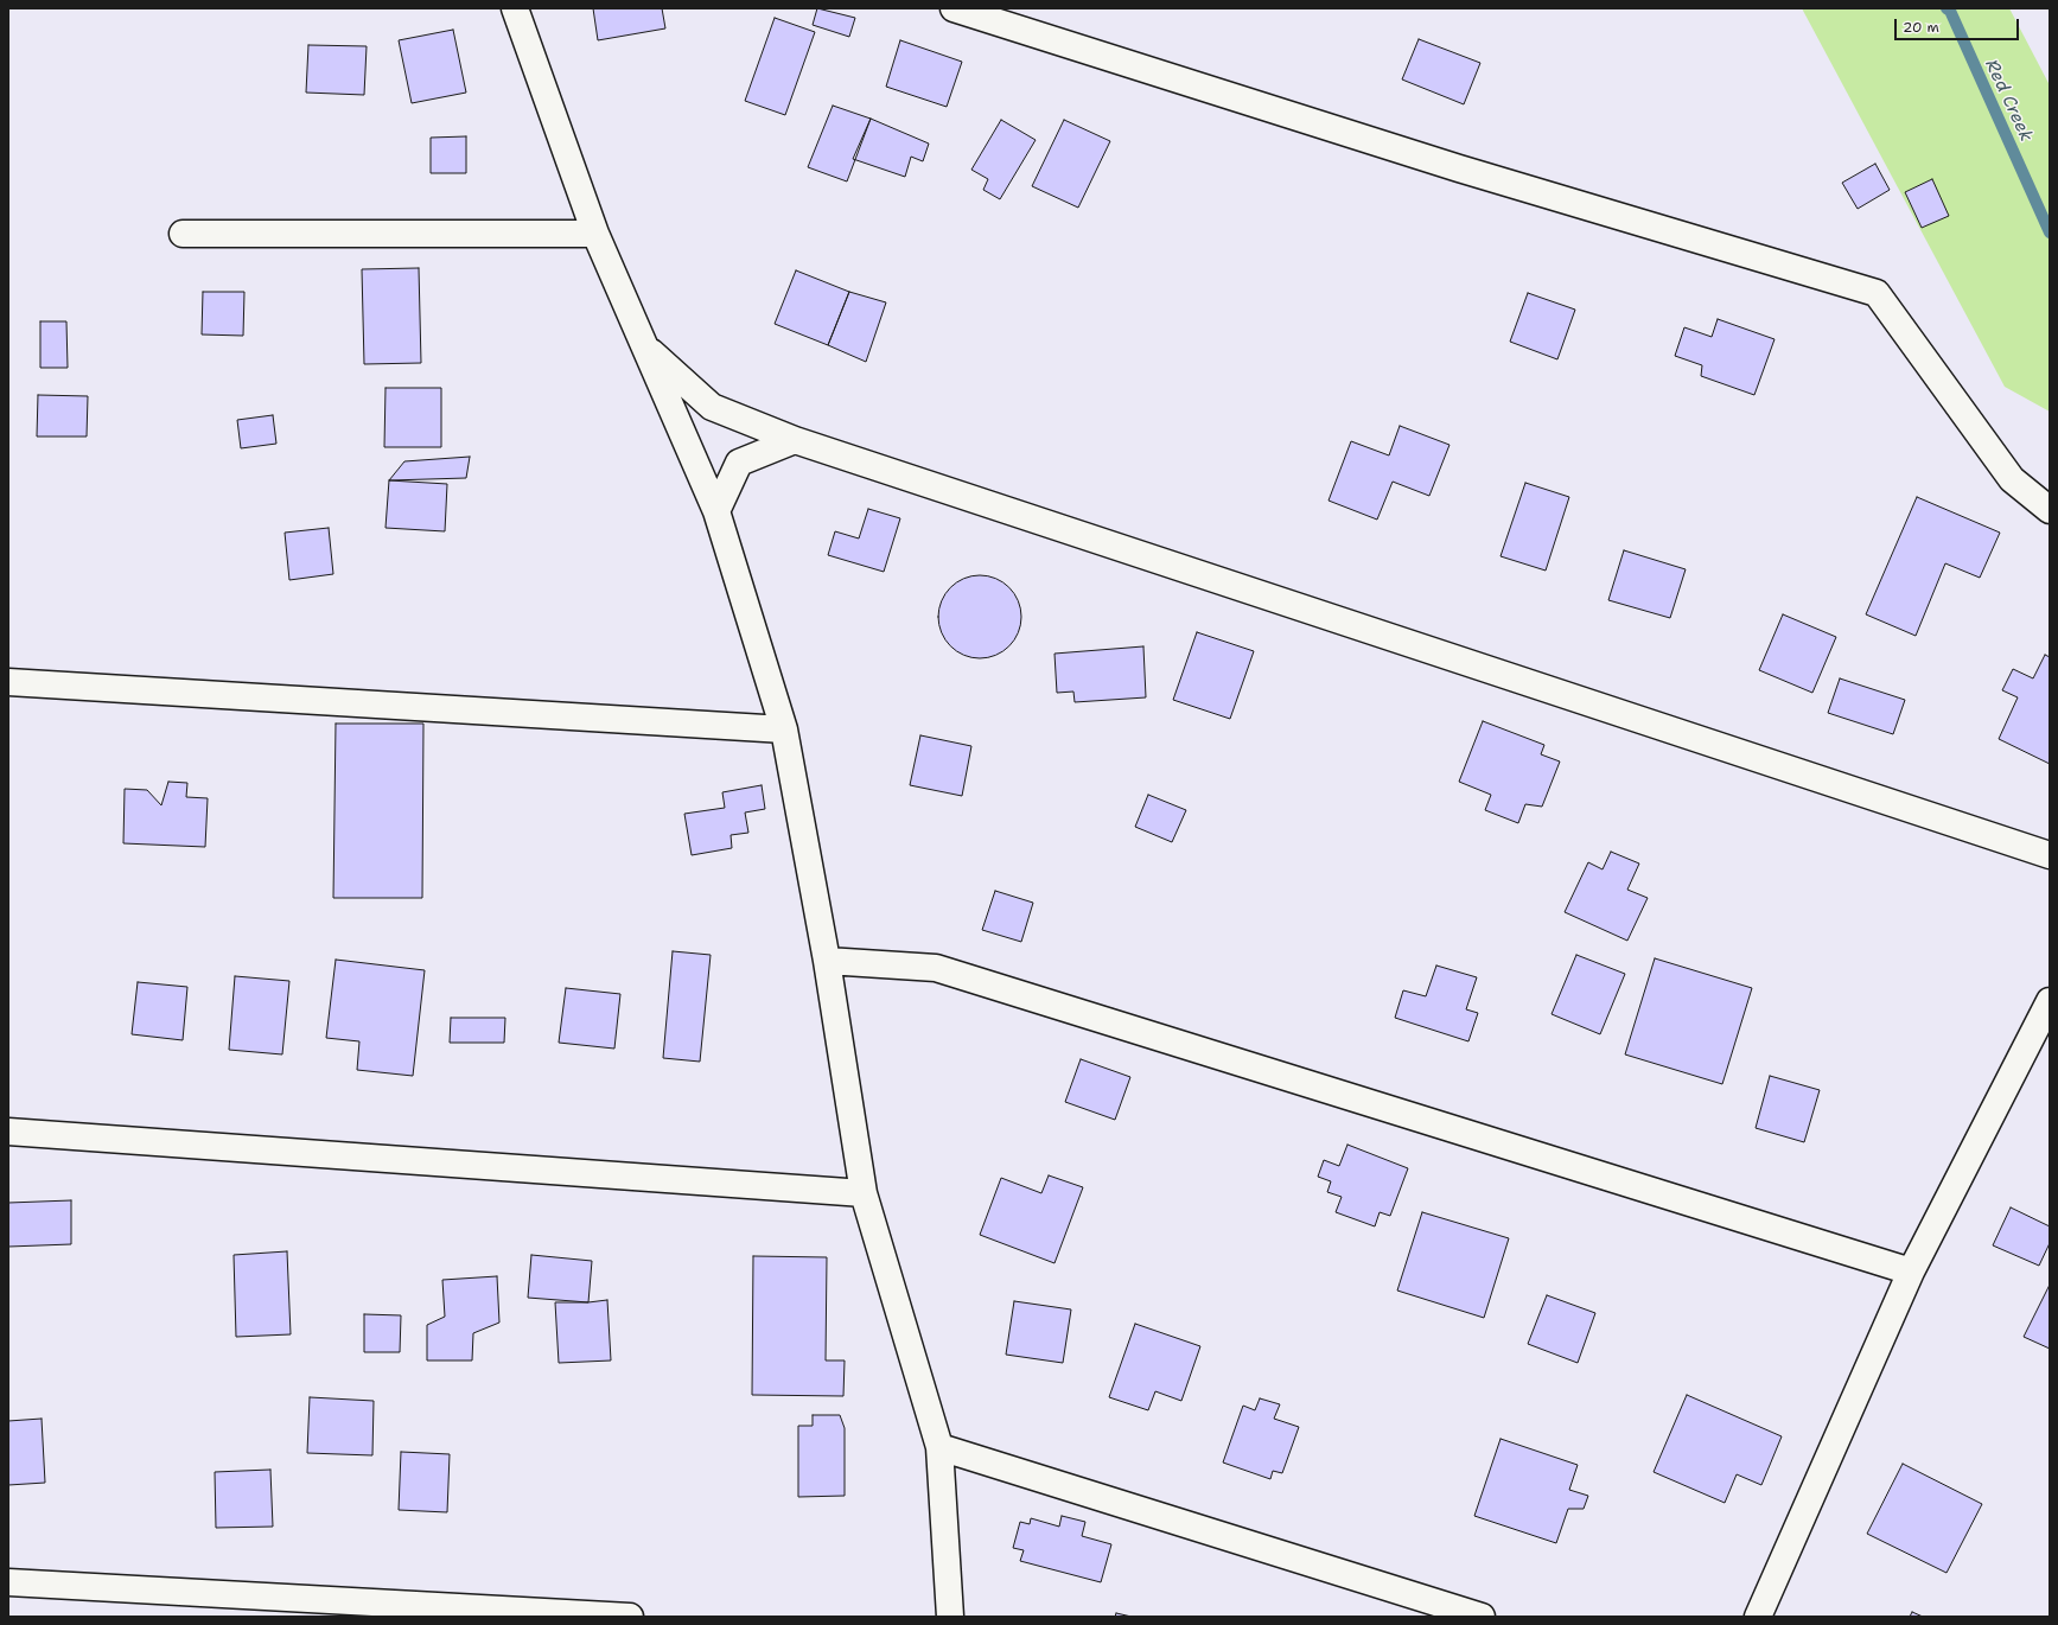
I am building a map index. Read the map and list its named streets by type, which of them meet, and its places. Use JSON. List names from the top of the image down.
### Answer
{
  "water": ["Red Creek"],
  "scale_bar": "20 m"
}
